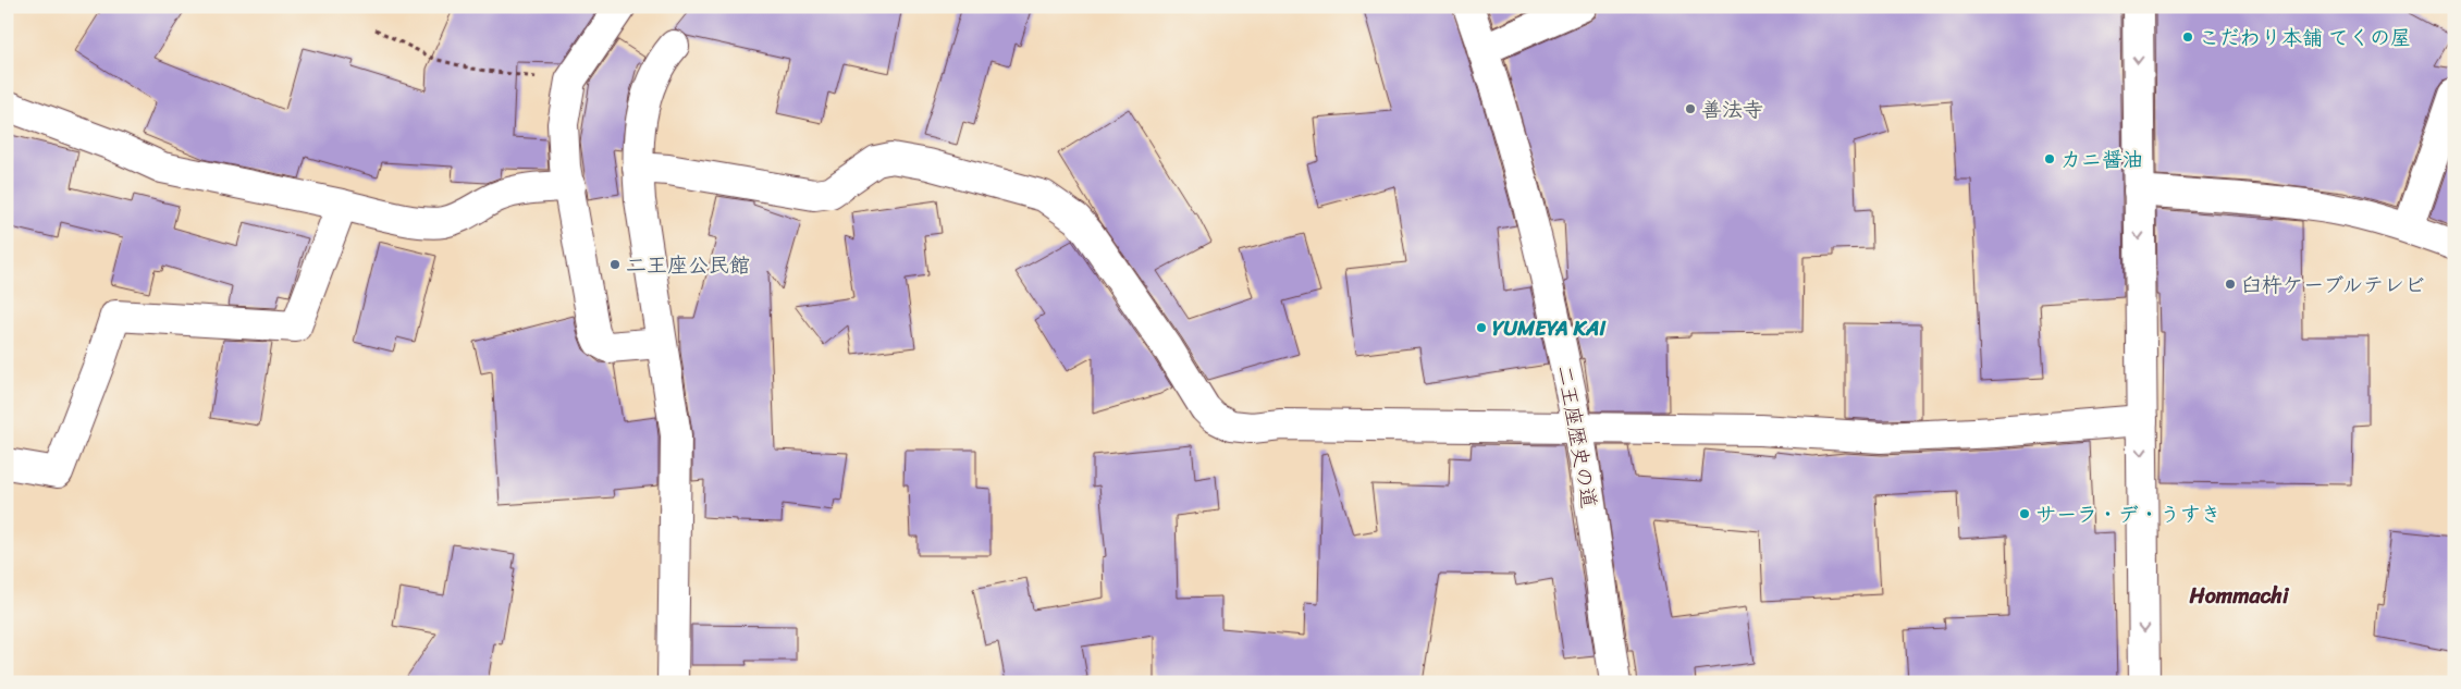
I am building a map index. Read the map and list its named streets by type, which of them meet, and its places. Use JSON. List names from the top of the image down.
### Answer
{
  "streets": {
    "street": ["二王座歴史の道"]
  },
  "districts": ["Hommachi"],
  "places": [
    "こだわり本舗 てくの屋",
    "善法寺",
    "カニ醤油",
    "二王座公民館",
    "臼杵ケーブルテレビ",
    "YUMEYA KAI",
    "サーラ・デ・うすき"
  ]
}
